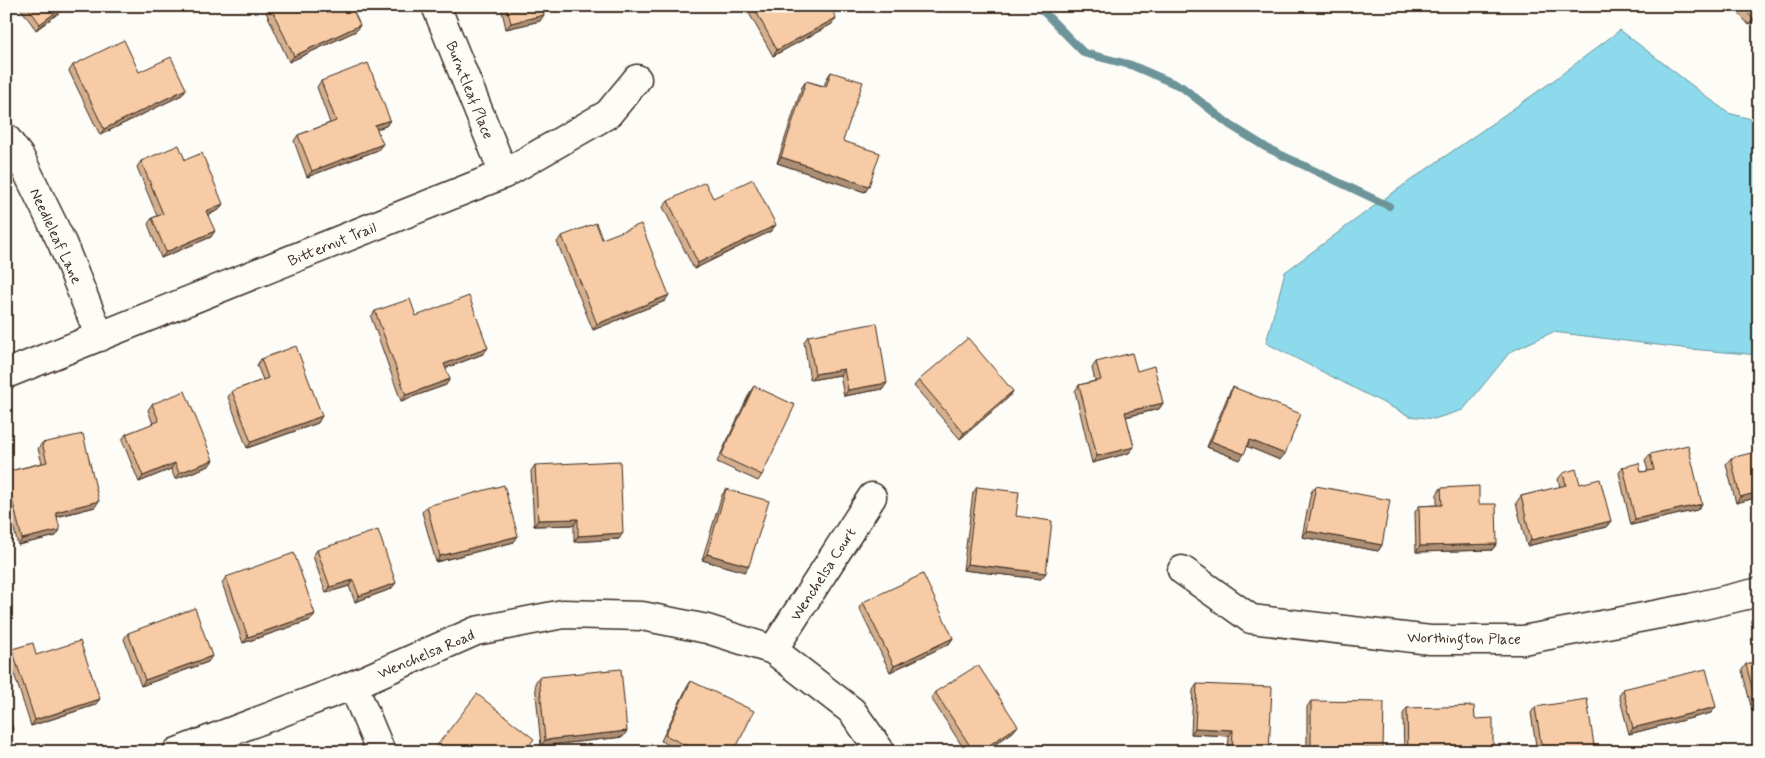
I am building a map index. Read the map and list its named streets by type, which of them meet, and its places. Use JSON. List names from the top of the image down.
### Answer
{
  "streets": {
    "street": [
      "Burntleaf Place",
      "Needleleaf Lane",
      "Bitternut Trail",
      "Wenchelsa Court",
      "Worthington Place",
      "Wenchelsa Road"
    ]
  },
  "crossings": [
    ["Burntleaf Place", "Bitternut Trail"],
    ["Needleleaf Lane", "Bitternut Trail"],
    ["Wenchelsa Court", "Wenchelsa Road"]
  ]
}
